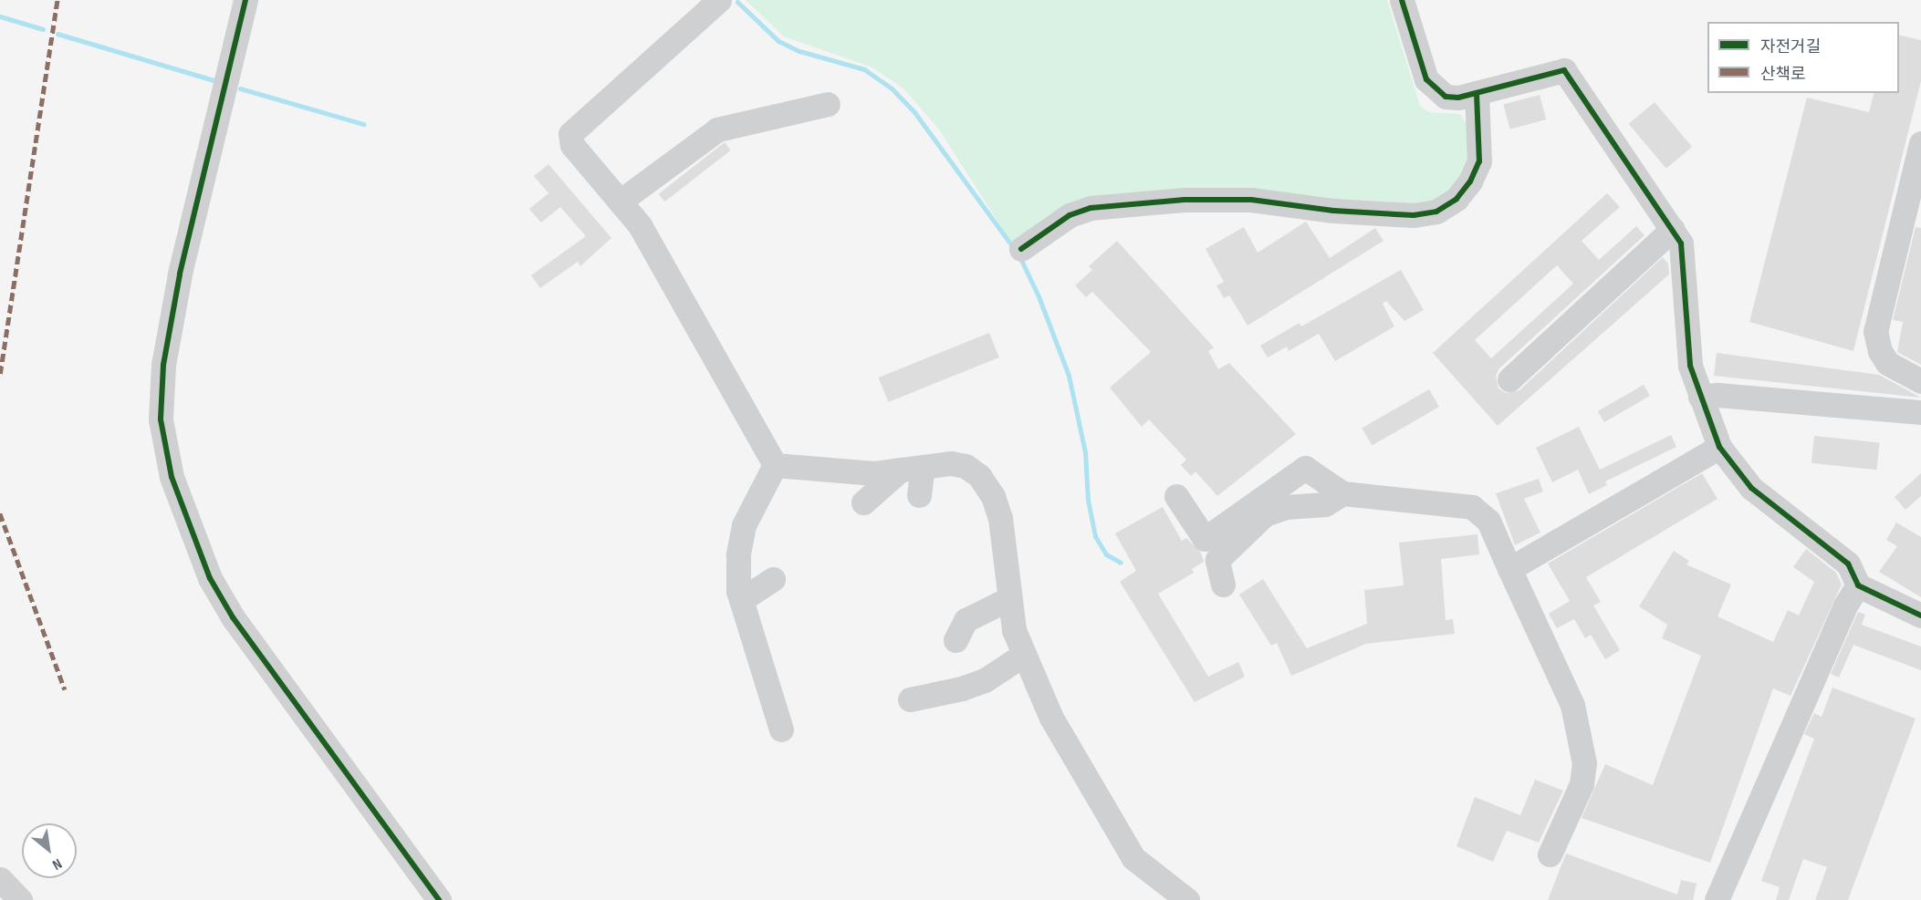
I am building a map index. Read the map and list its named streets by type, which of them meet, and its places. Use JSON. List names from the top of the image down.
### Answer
{
  "legend": ["자전거길", "산책로"],
  "north": "bottom right"
}
